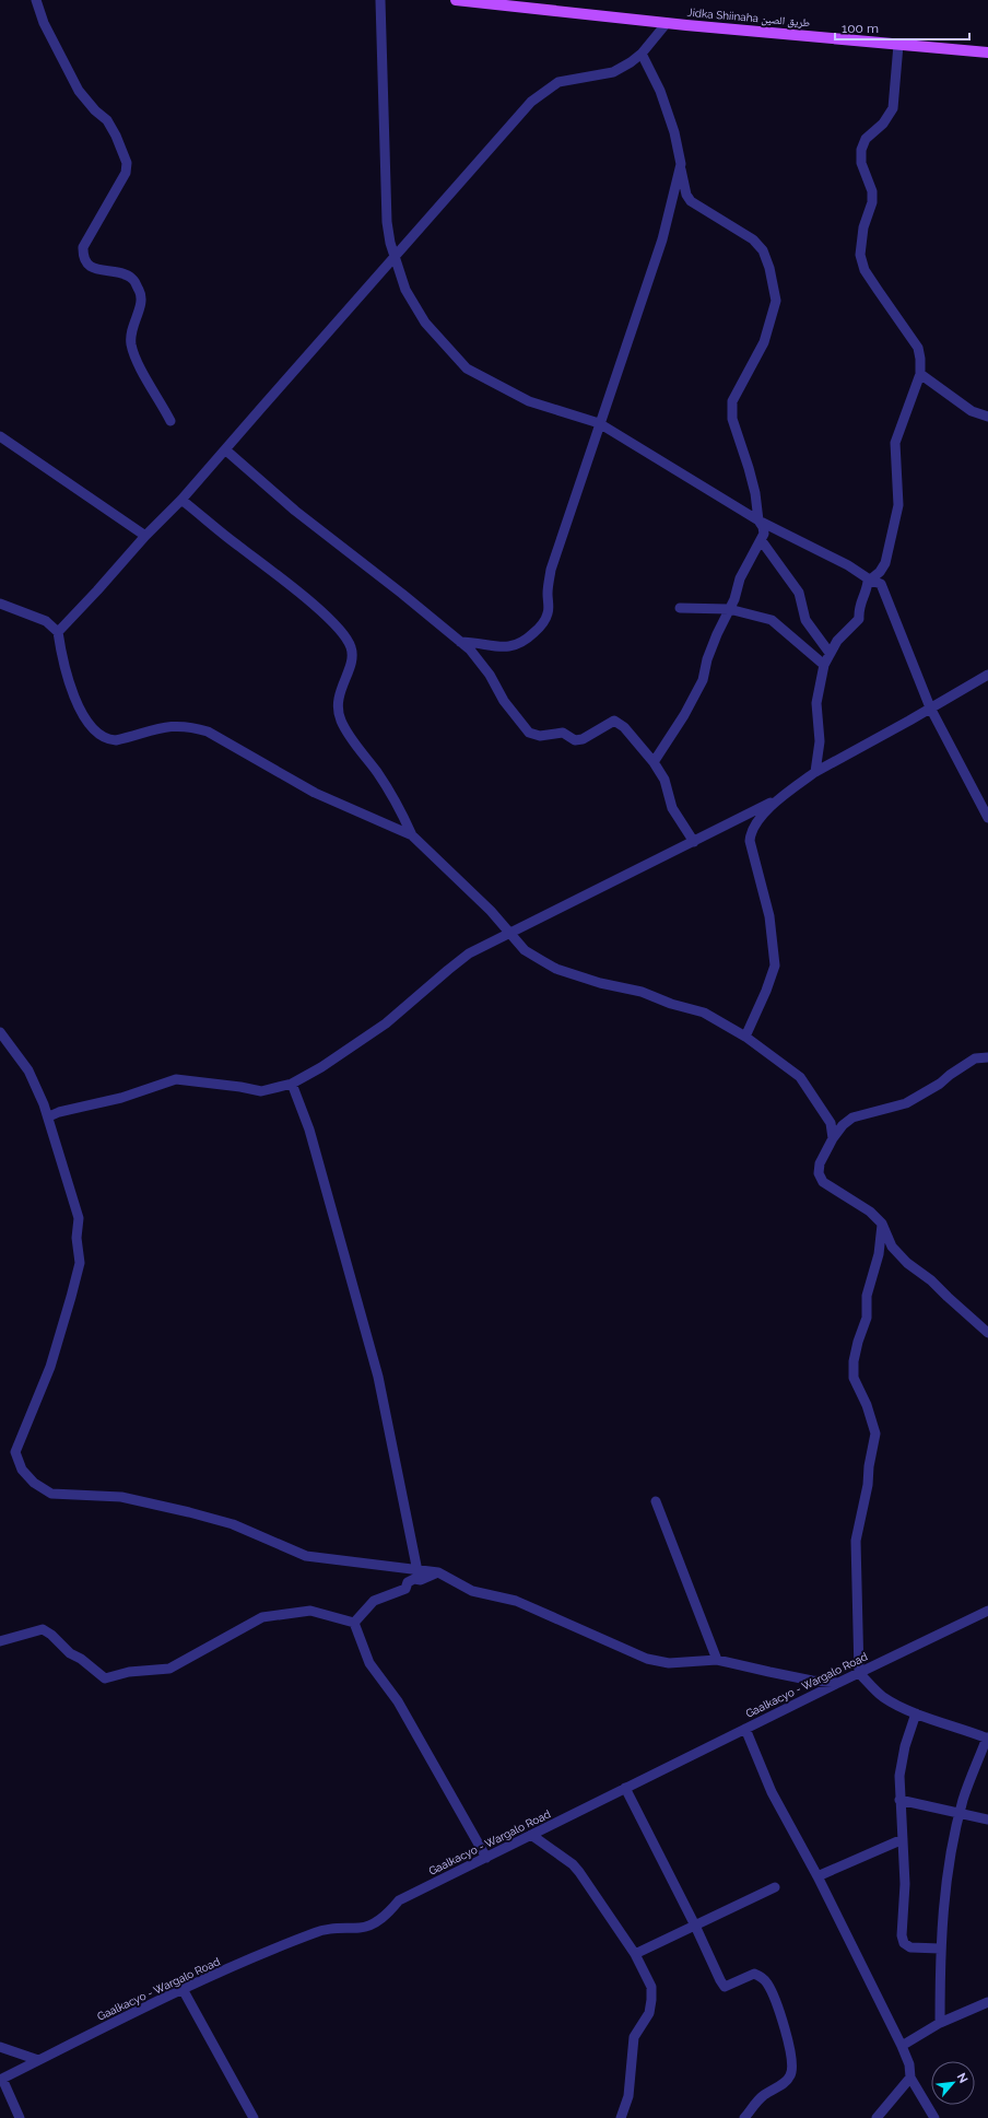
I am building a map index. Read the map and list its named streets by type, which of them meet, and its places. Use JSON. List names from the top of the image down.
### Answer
{
  "streets": {
    "main road": ["Jidka Shiinaha طريق الصين"],
    "street": ["Gaalkacyo - Wargalo Road"]
  },
  "scale_bar": "100 m",
  "north": "top right"
}
